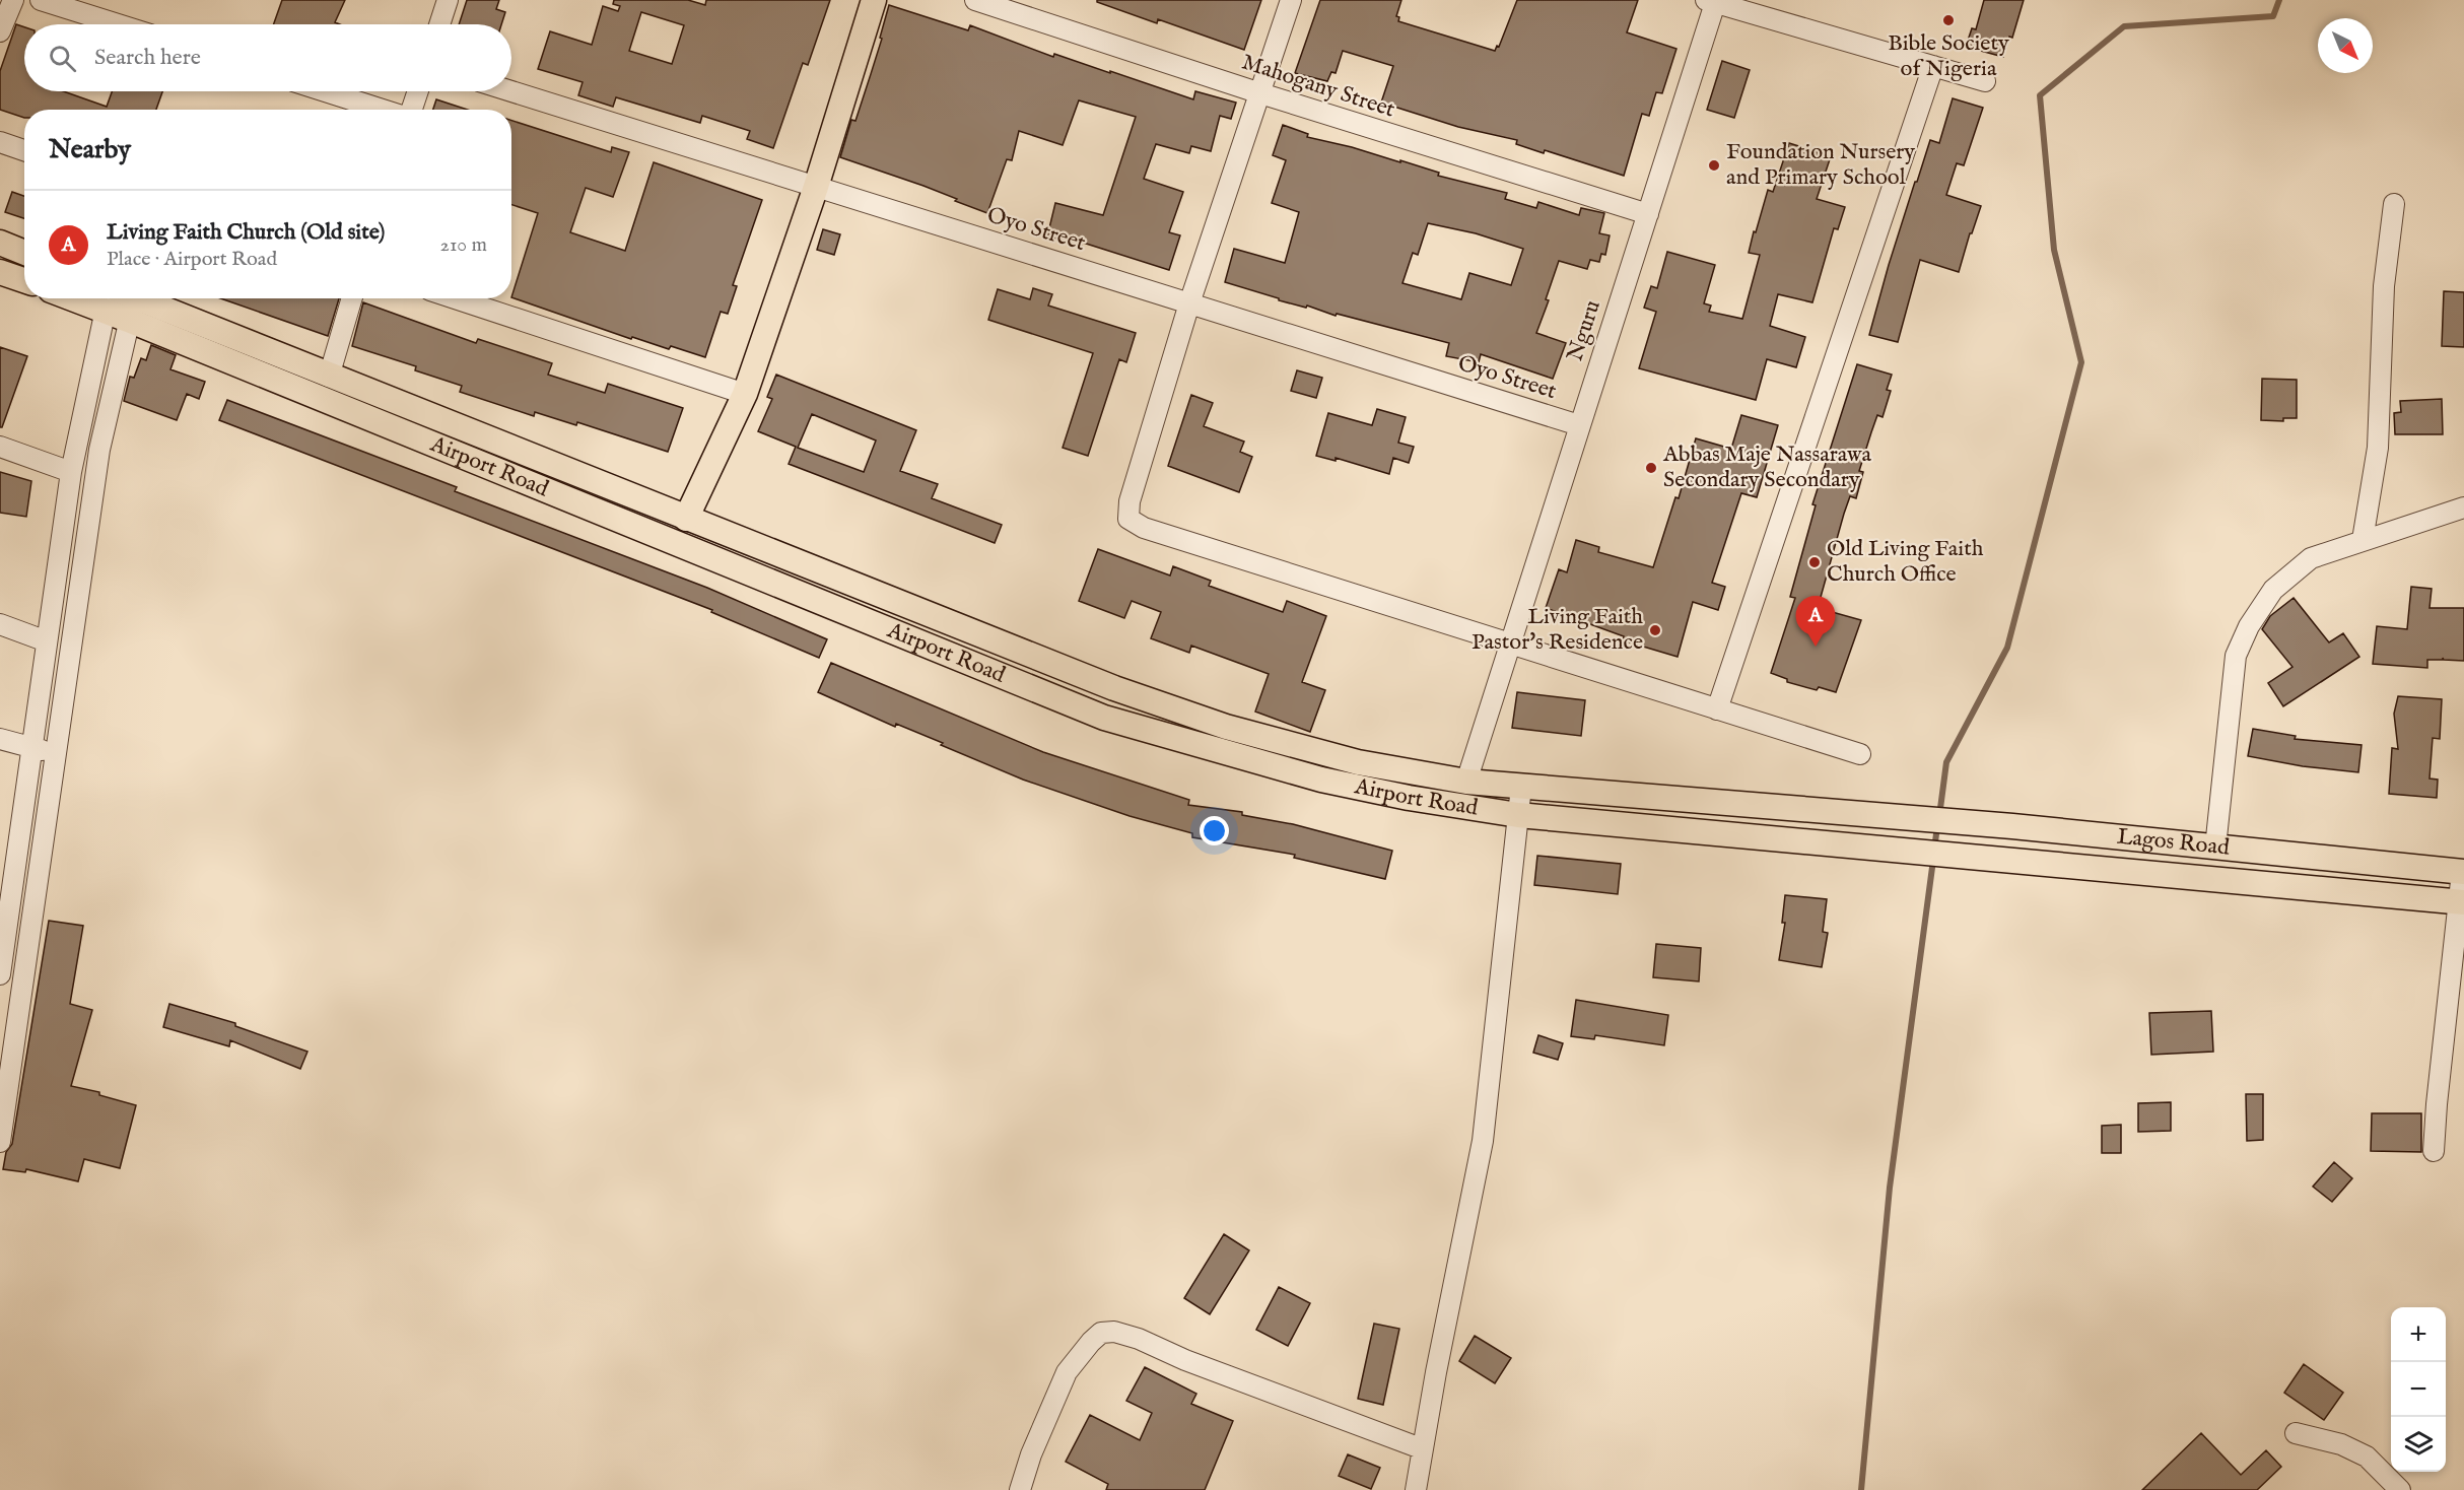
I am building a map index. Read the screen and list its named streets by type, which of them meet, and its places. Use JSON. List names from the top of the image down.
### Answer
{
  "streets": {
    "main road": ["Airport Road", "Lagos Road"],
    "street": ["Mahogany Street", "Oyo Street", "Nguru"]
  },
  "crossings": [
    ["Mahogany Street", "Nguru"],
    ["Oyo Street", "Nguru"],
    ["Nguru", "Airport Road"],
    ["Airport Road", "Lagos Road"]
  ],
  "places": [
    "Bible Society of Nigeria",
    "Foundation Nursery and Primary School",
    "Abbas Maje Nassarawa Secondary Secondary",
    "Old Living Faith Church Office",
    "Living Faith Pastor's Residence"
  ],
  "north": "bottom right",
  "page": {
    "search": "Search here",
    "heading": "Nearby",
    "list": [
      {
        "mark": "A",
        "name": "Living Faith Church (Old site)",
        "note": "Place · Airport Road",
        "value": "210 m"
      }
    ],
    "pins": "A",
    "map_buttons": ["+", "−"]
  }
}
